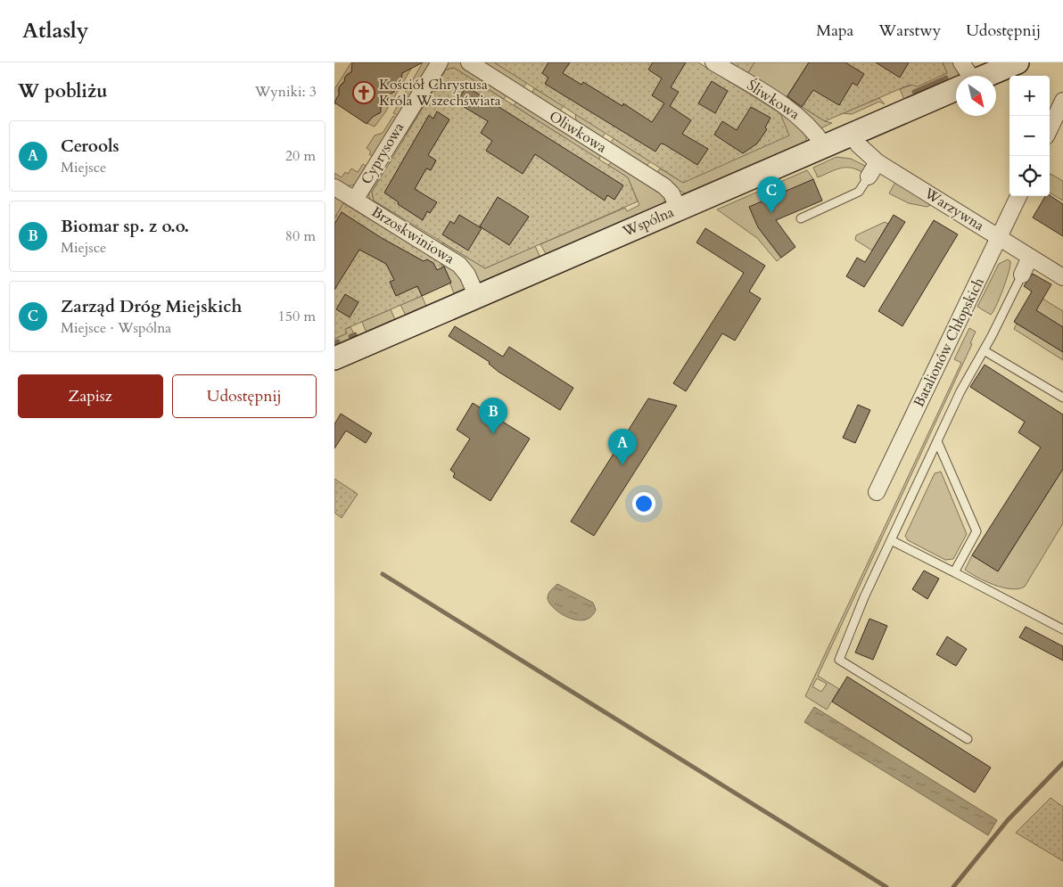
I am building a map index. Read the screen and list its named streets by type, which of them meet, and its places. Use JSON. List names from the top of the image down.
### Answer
{
  "streets": {
    "street": [
      "Śliwkowa",
      "Oliwkowa",
      "Cyprysowa",
      "Warzywna",
      "Wspólna",
      "Brzoskwiniowa",
      "Batalionów Chłopskich"
    ]
  },
  "crossings": [
    ["Śliwkowa", "Wspólna"],
    ["Oliwkowa", "Wspólna"],
    ["Cyprysowa", "Brzoskwiniowa"],
    ["Warzywna", "Wspólna"],
    ["Warzywna", "Batalionów Chłopskich"],
    ["Wspólna", "Brzoskwiniowa"]
  ],
  "places": {
    "church": ["Kościół Chrystusa Króla Wszechświata"]
  },
  "north": "bottom right",
  "page": {
    "header": "Atlasly",
    "nav": ["Mapa", "Warstwy", "Udostępnij"],
    "heading": ["W pobliżu", "Wyniki: 3"],
    "map_buttons": ["+", "−"],
    "list": [
      {
        "mark": "A",
        "name": "Cerools",
        "note": "Miejsce",
        "value": "20 m"
      },
      {
        "mark": "B",
        "name": "Biomar sp. z o.o.",
        "note": "Miejsce",
        "value": "80 m"
      },
      {
        "mark": "C",
        "name": "Zarząd Dróg Miejskich",
        "note": "Miejsce · Wspólna",
        "value": "150 m"
      }
    ],
    "pins": ["C", "B", "A"],
    "buttons": ["Zapisz", "Udostępnij"]
  }
}
